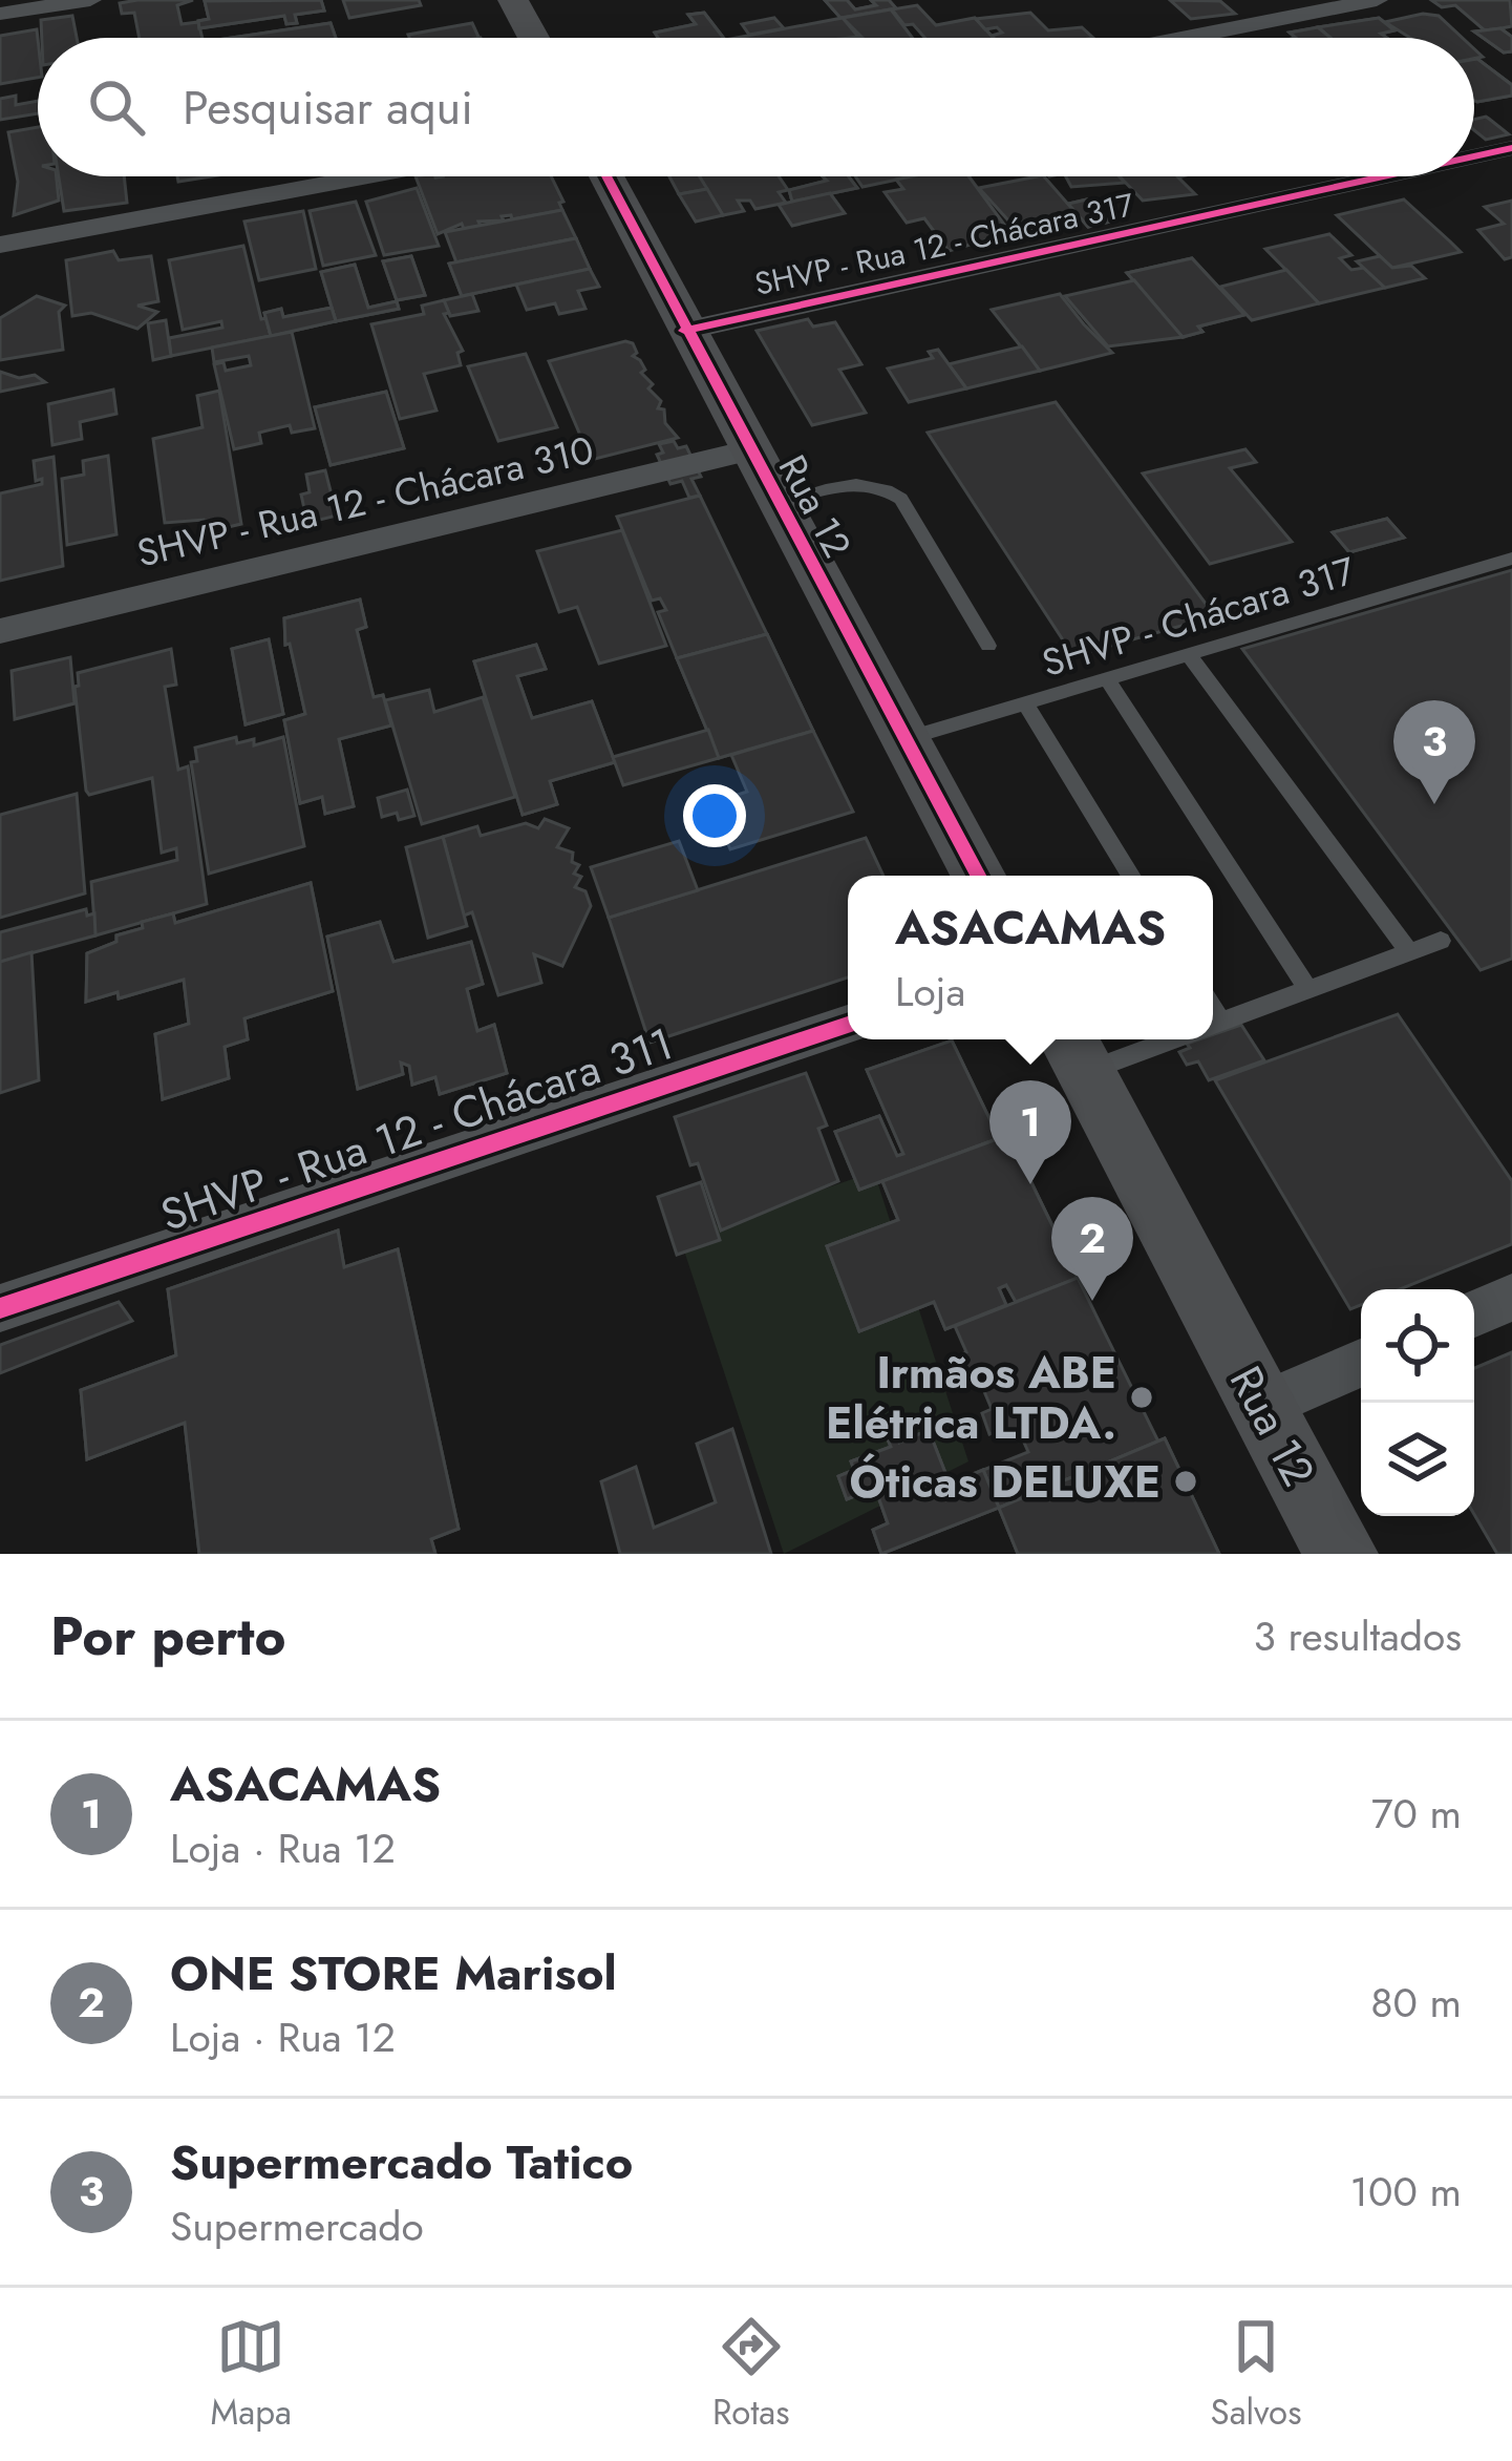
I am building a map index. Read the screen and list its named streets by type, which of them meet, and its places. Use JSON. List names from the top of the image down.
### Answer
{
  "streets": {
    "street": [
      "SHVP - Rua 12 - Chácara 317",
      "SHVP - Rua 12 - Chácara 310",
      "Rua 12",
      "SHVP - Rua 12 - Chácara 311"
    ],
    "lane": ["SHVP - Chácara 317"]
  },
  "crossings": [
    ["SHVP - Rua 12 - Chácara 317", "Rua 12"],
    ["SHVP - Rua 12 - Chácara 310", "Rua 12"],
    ["Rua 12", "SHVP - Chácara 317"]
  ],
  "places": ["Irmãos ABE Elétrica LTDA.", "Óticas DELUXE"],
  "page": {
    "search": "Pesquisar aqui",
    "pins": ["3", "1", "2"],
    "popup": ["ASACAMAS", "Loja"],
    "heading": ["Por perto", "3 resultados"],
    "list": [
      {
        "mark": "1",
        "name": "ASACAMAS",
        "note": "Loja · Rua 12",
        "value": "70 m"
      },
      {
        "mark": "2",
        "name": "ONE STORE Marisol",
        "note": "Loja · Rua 12",
        "value": "80 m"
      },
      {
        "mark": "3",
        "name": "Supermercado Tatico",
        "note": "Supermercado",
        "value": "100 m"
      }
    ],
    "nav": ["Mapa", "Rotas", "Salvos"]
  }
}
